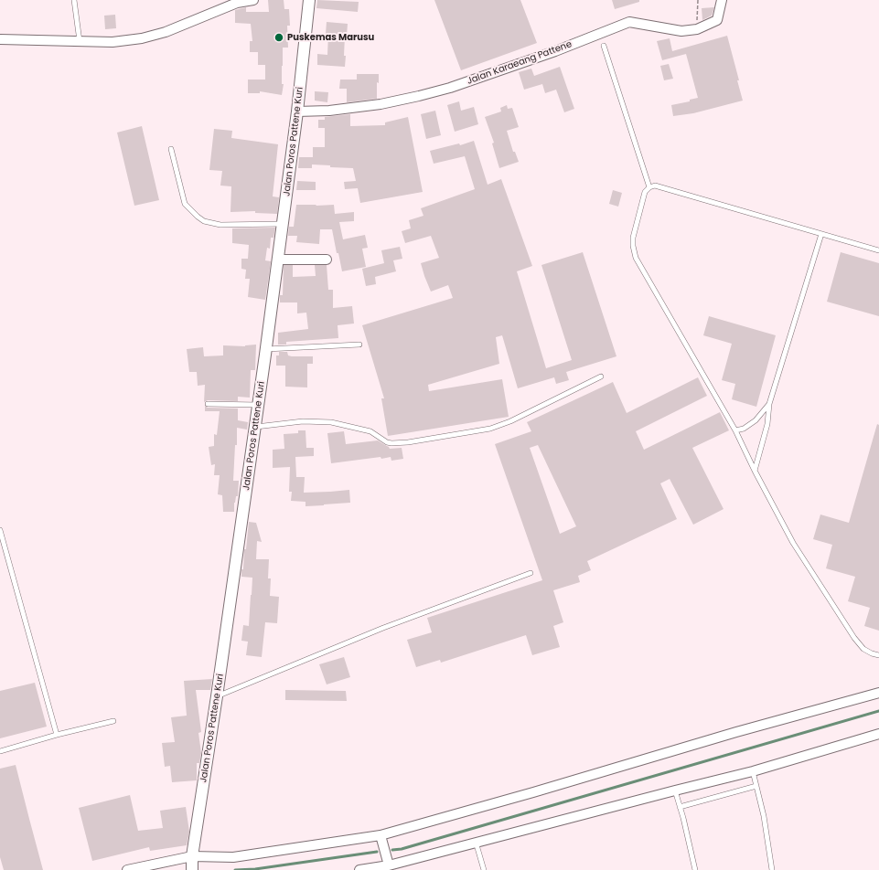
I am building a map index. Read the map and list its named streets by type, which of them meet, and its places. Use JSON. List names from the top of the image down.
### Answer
{
  "streets": {
    "street": ["Jalan Karaeang Pattene", "Jalan Poros Pattene Kuri"]
  },
  "crossings": [
    ["Jalan Karaeang Pattene", "Jalan Poros Pattene Kuri"]
  ],
  "places": ["Puskemas Marusu"]
}
